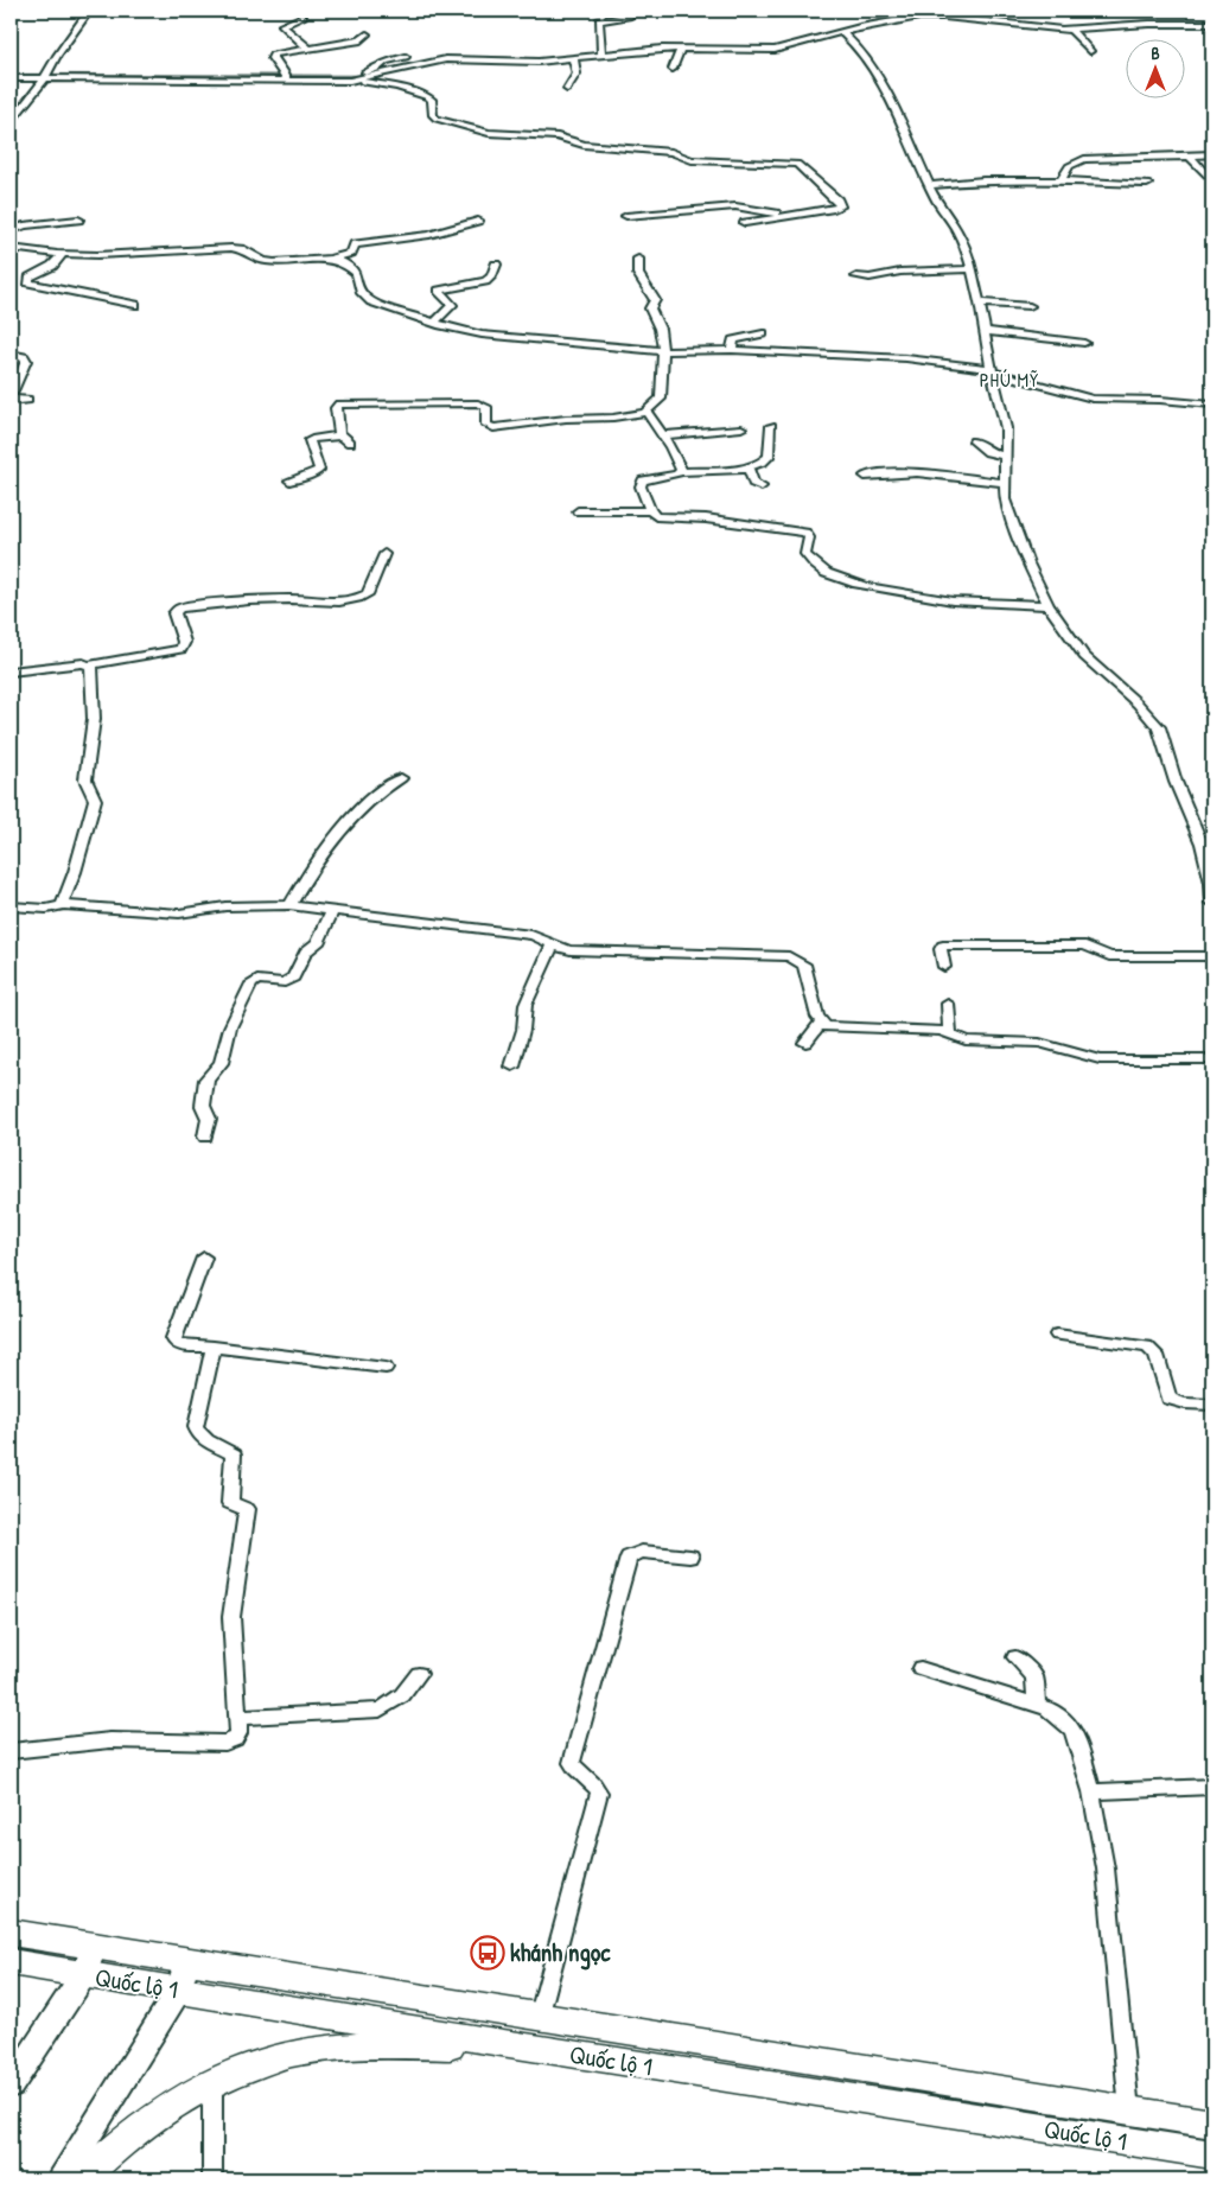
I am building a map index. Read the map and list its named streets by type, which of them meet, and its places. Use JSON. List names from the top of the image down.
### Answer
{
  "streets": {
    "highway": ["Quốc lộ 1"]
  },
  "districts": ["PHÚ MỸ"],
  "places": {
    "bus stop": ["khánh ngọc"]
  },
  "north": "top"
}
